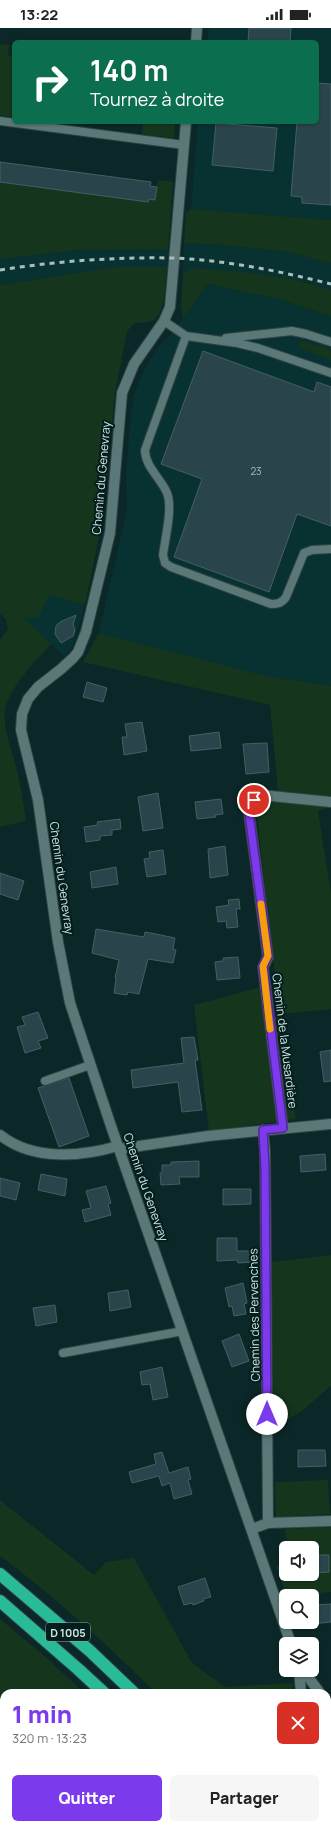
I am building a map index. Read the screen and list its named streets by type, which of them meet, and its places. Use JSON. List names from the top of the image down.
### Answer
{
  "streets": {
    "highway": ["D 1005"],
    "street": ["Chemin du Genevray", "Chemin de la Musardière", "Chemin des Pervenches"]
  },
  "house_numbers": ["23"],
  "page": {
    "status": "13:22",
    "turn": ["140 m", "Tournez à droite"],
    "heading": ["1 min", "320 m · 13:23"],
    "buttons": ["Quitter", "Partager"]
  }
}
